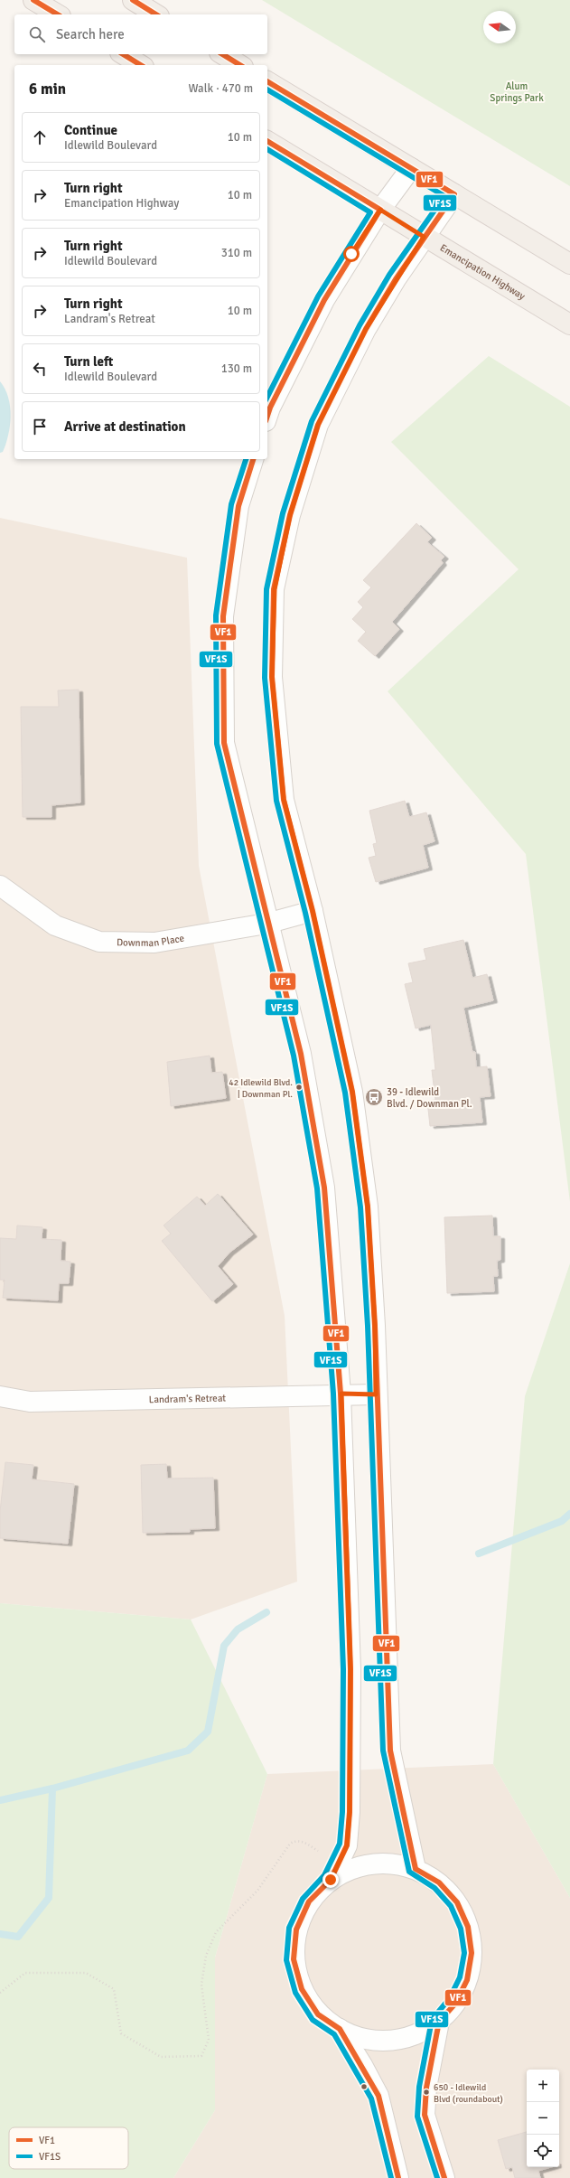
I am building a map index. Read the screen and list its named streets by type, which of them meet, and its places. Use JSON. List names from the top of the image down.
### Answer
{
  "streets": {
    "main road": ["Emancipation Highway"],
    "street": ["Downman Place", "Landram's Retreat"]
  },
  "parks": ["Alum Springs Park"],
  "places": {
    "other": ["42 Idlewild Blvd. | Downman Pl.", "650 - Idlewild Blvd (roundabout)"],
    "bus stop": ["39 - Idlewild Blvd. / Downman Pl."]
  },
  "lines": ["transit line VF1", "transit line VF1S"],
  "legend": ["VF1", "VF1S"],
  "north": "left",
  "page": {
    "search": "Search here",
    "heading": ["6 min", "Walk · 470 m"],
    "list": [
      ["Continue", "Idlewild Boulevard", "10 m"],
      ["Turn right", "Emancipation Highway", "10 m"],
      ["Turn right", "Idlewild Boulevard", "310 m"],
      ["Turn right", "Landram's Retreat", "10 m"],
      ["Turn left", "Idlewild Boulevard", "130 m"],
      "Arrive at destination"
    ],
    "map_buttons": ["+", "−"]
  }
}
